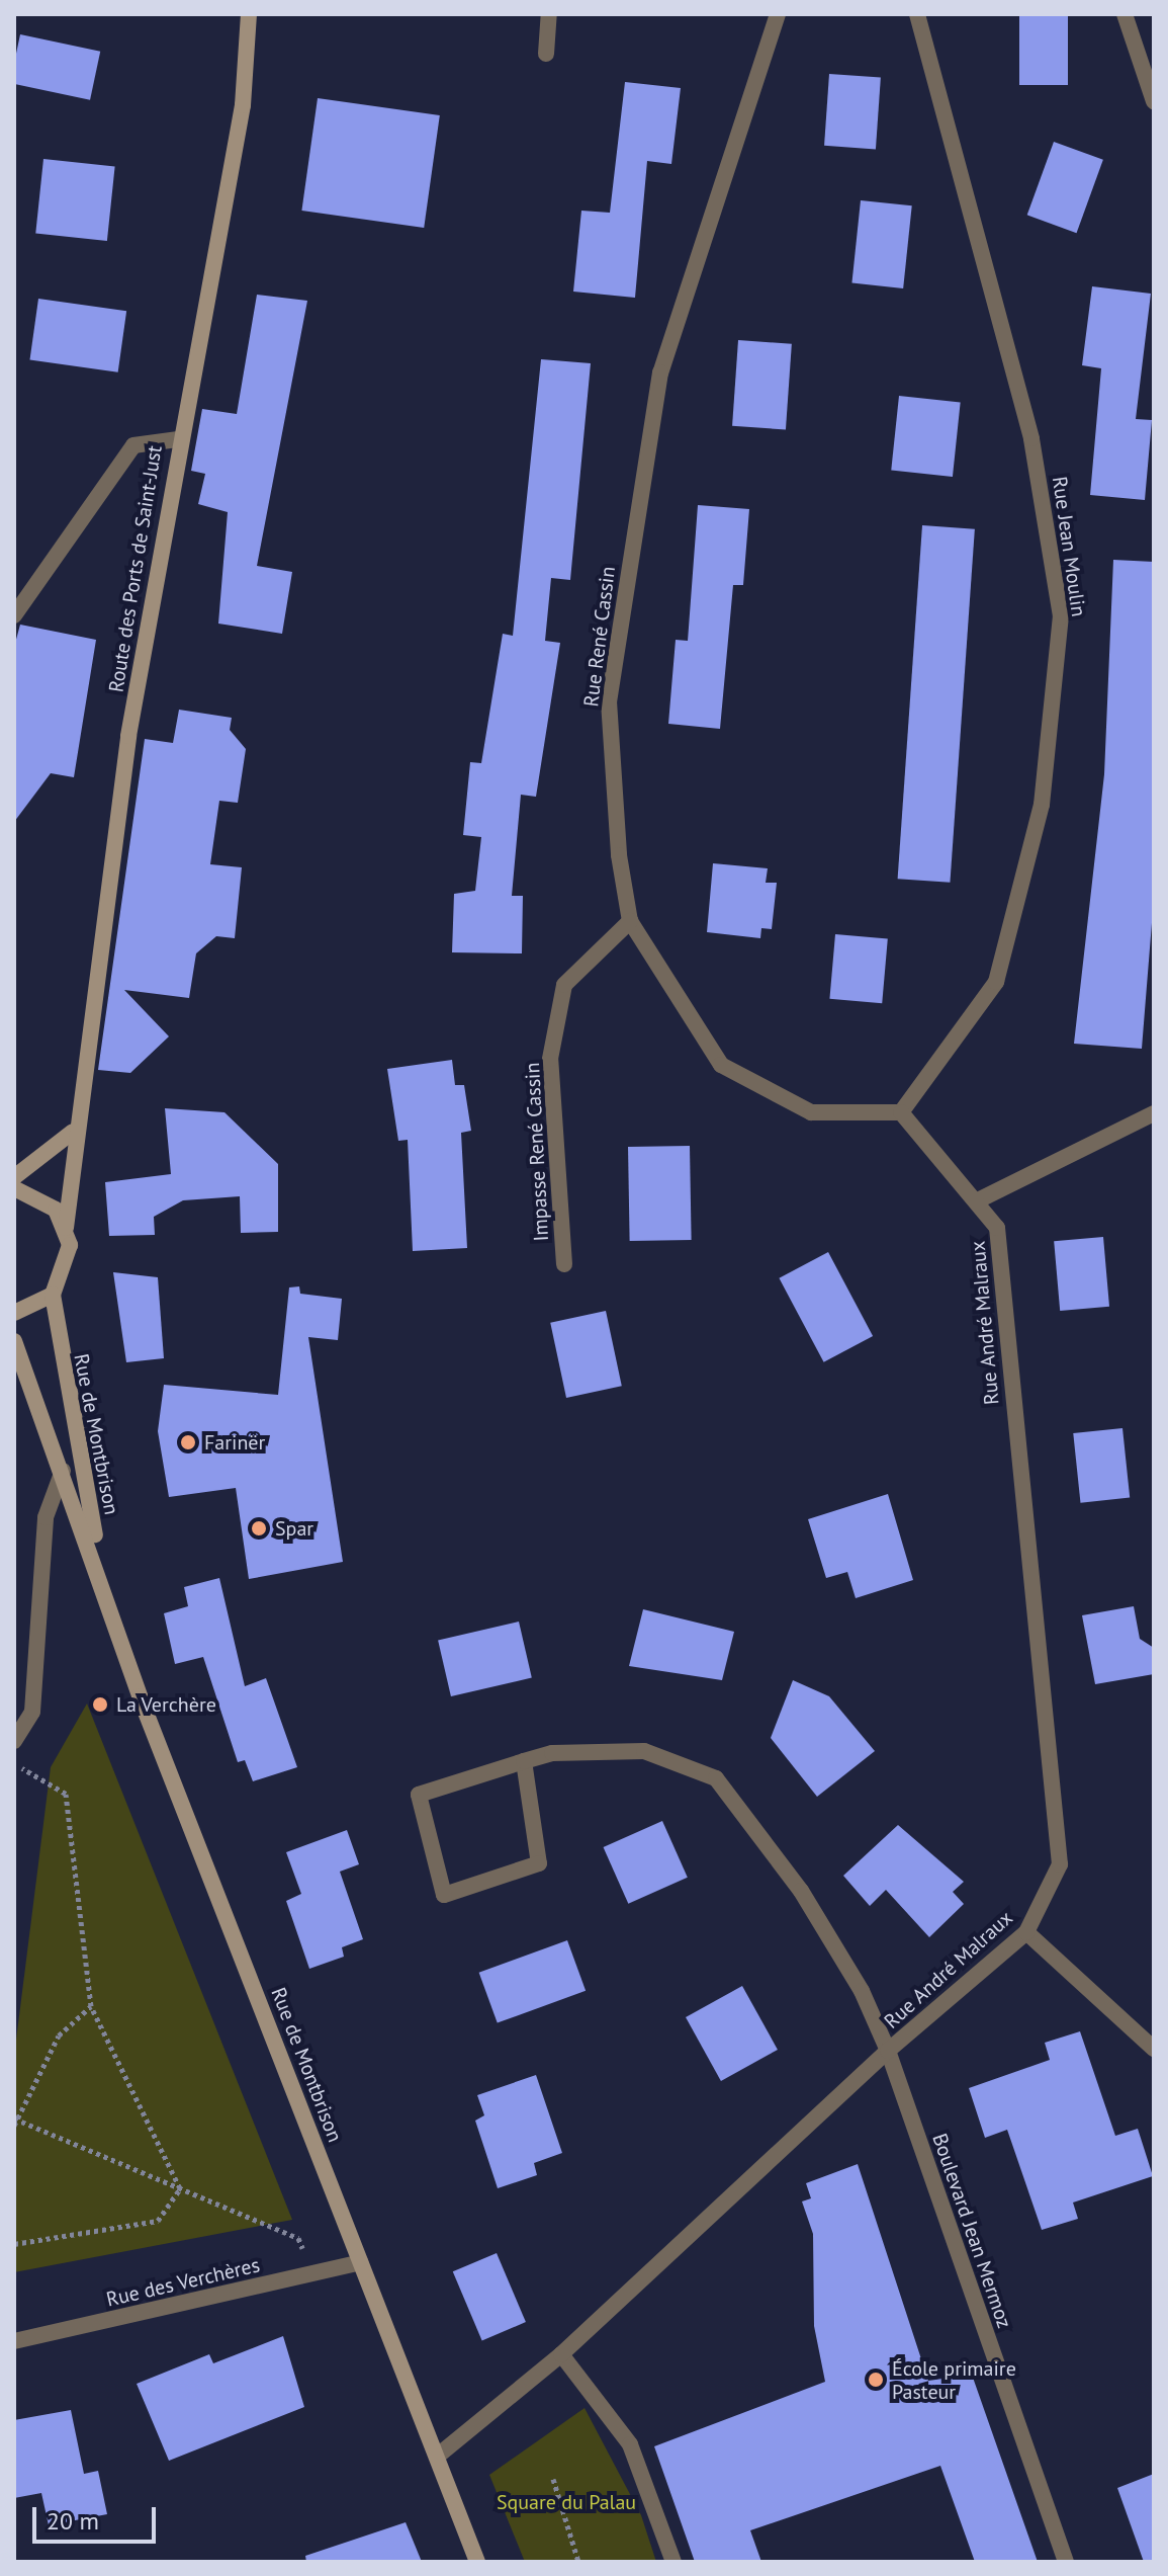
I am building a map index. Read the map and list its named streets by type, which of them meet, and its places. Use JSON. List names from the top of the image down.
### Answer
{
  "streets": {
    "main road": ["Route des Ports de Saint-Just", "Rue de Montbrison"],
    "street": [
      "Rue Jean Moulin",
      "Rue René Cassin",
      "Impasse René Cassin",
      "Rue André Malraux",
      "Boulevard Jean Mermoz",
      "Rue des Verchères"
    ]
  },
  "crossings": [
    ["Rue Jean Moulin", "Rue René Cassin"],
    ["Rue Jean Moulin", "Rue André Malraux"],
    ["Route des Ports de Saint-Just", "Rue de Montbrison"],
    ["Rue René Cassin", "Impasse René Cassin"],
    ["Rue René Cassin", "Rue André Malraux"],
    ["Rue André Malraux", "Rue de Montbrison"],
    ["Rue André Malraux", "Boulevard Jean Mermoz"],
    ["Rue de Montbrison", "Rue des Verchères"]
  ],
  "parks": ["Square du Palau"],
  "places": [
    "Farinër",
    "Spar",
    "La Verchère",
    "École primaire Pasteur"
  ],
  "scale_bar": "20 m"
}
